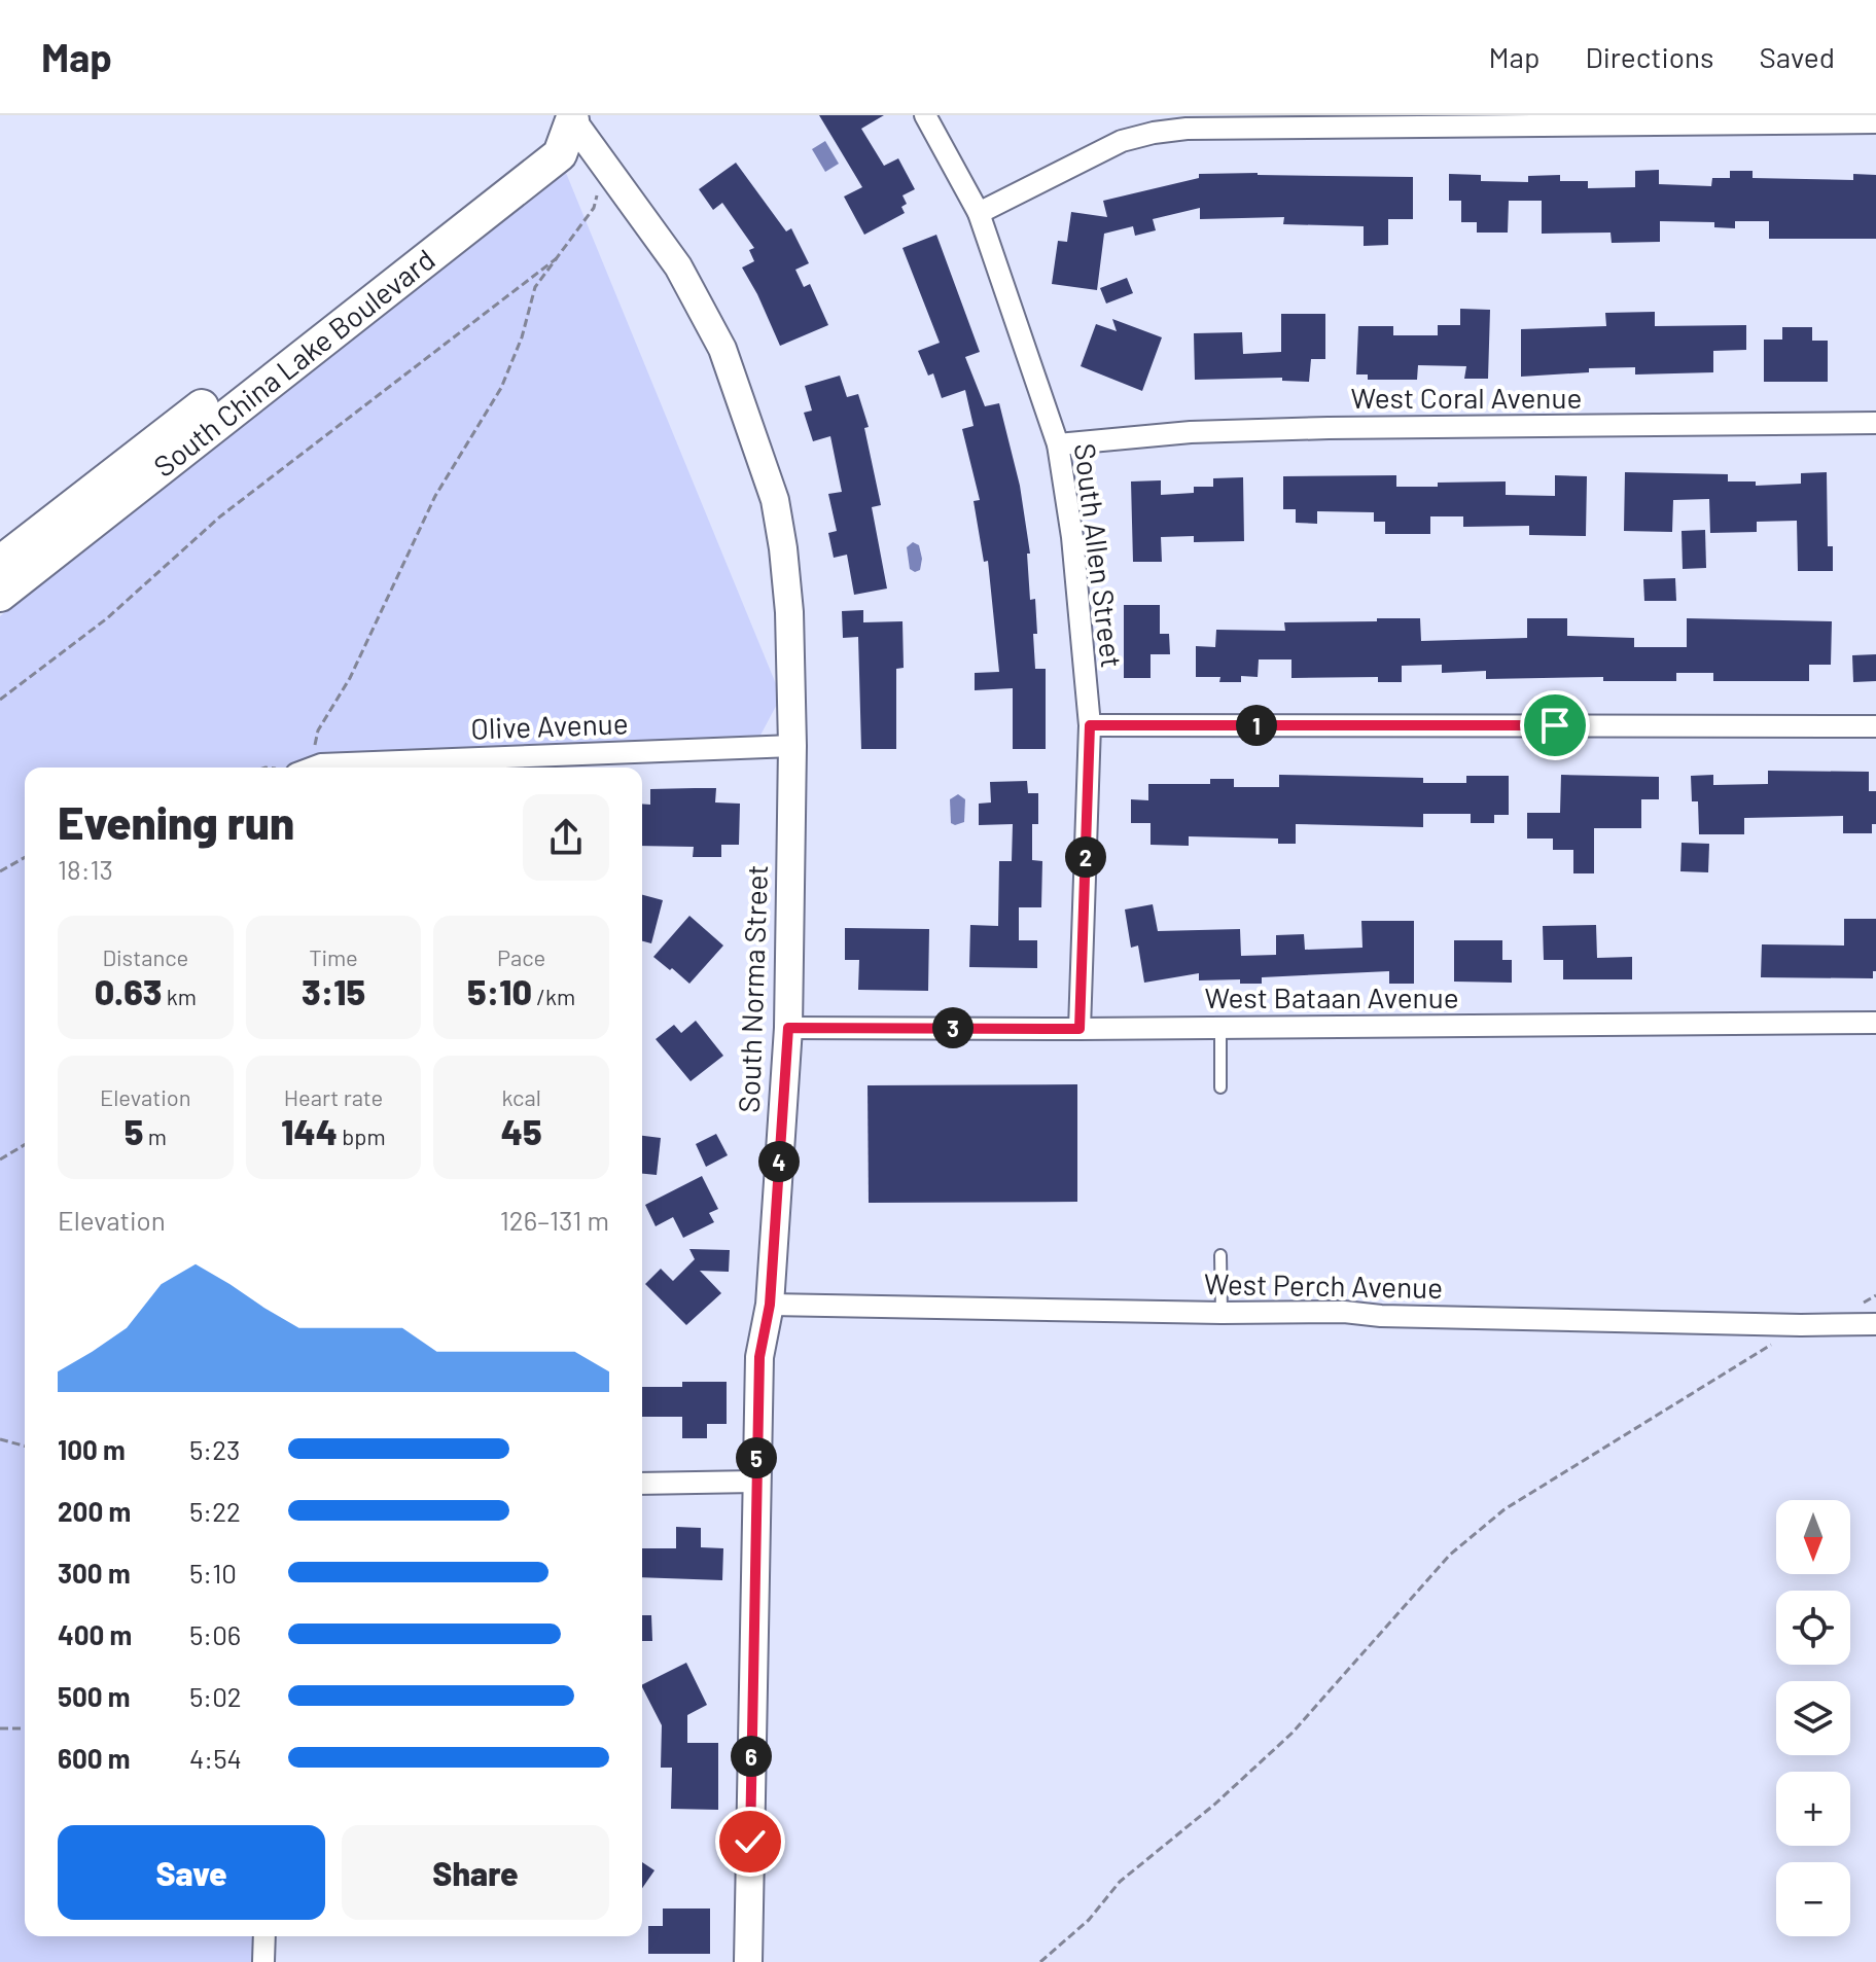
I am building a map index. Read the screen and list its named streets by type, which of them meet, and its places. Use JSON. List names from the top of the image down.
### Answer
{
  "streets": {
    "main road": ["South China Lake Boulevard"],
    "street": [
      "West Coral Avenue",
      "South Allen Street",
      "Olive Avenue",
      "South Norma Street",
      "West Bataan Avenue",
      "West Perch Avenue"
    ]
  },
  "crossings": [
    ["South China Lake Boulevard", "South Norma Street"],
    ["West Coral Avenue", "South Allen Street"],
    ["South Allen Street", "West Bataan Avenue"],
    ["Olive Avenue", "South Norma Street"],
    ["South Norma Street", "West Bataan Avenue"],
    ["South Norma Street", "West Perch Avenue"]
  ],
  "north": "bottom",
  "page": {
    "header": "Map",
    "nav": ["Map", "Directions", "Saved"],
    "pins": [
      "1",
      "2",
      "3",
      "4",
      "5",
      "6"
    ],
    "heading": ["Evening run", "18:13"],
    "stats": [
      ["Distance", "0.63 km"],
      ["Time", "3:15"],
      ["Pace", "5:10 /km"],
      ["Elevation", "5 m"],
      ["Heart rate", "144 bpm"],
      ["kcal", "45"]
    ],
    "chart": ["Elevation", "126–131 m"],
    "list": [
      {
        "name": "100 m",
        "note": "5:23"
      },
      {
        "name": "200 m",
        "note": "5:22"
      },
      {
        "name": "300 m",
        "note": "5:10"
      },
      {
        "name": "400 m",
        "note": "5:06"
      },
      {
        "name": "500 m",
        "note": "5:02"
      },
      {
        "name": "600 m",
        "note": "4:54"
      }
    ],
    "map_buttons": ["+", "−"],
    "buttons": ["Save", "Share"]
  }
}
